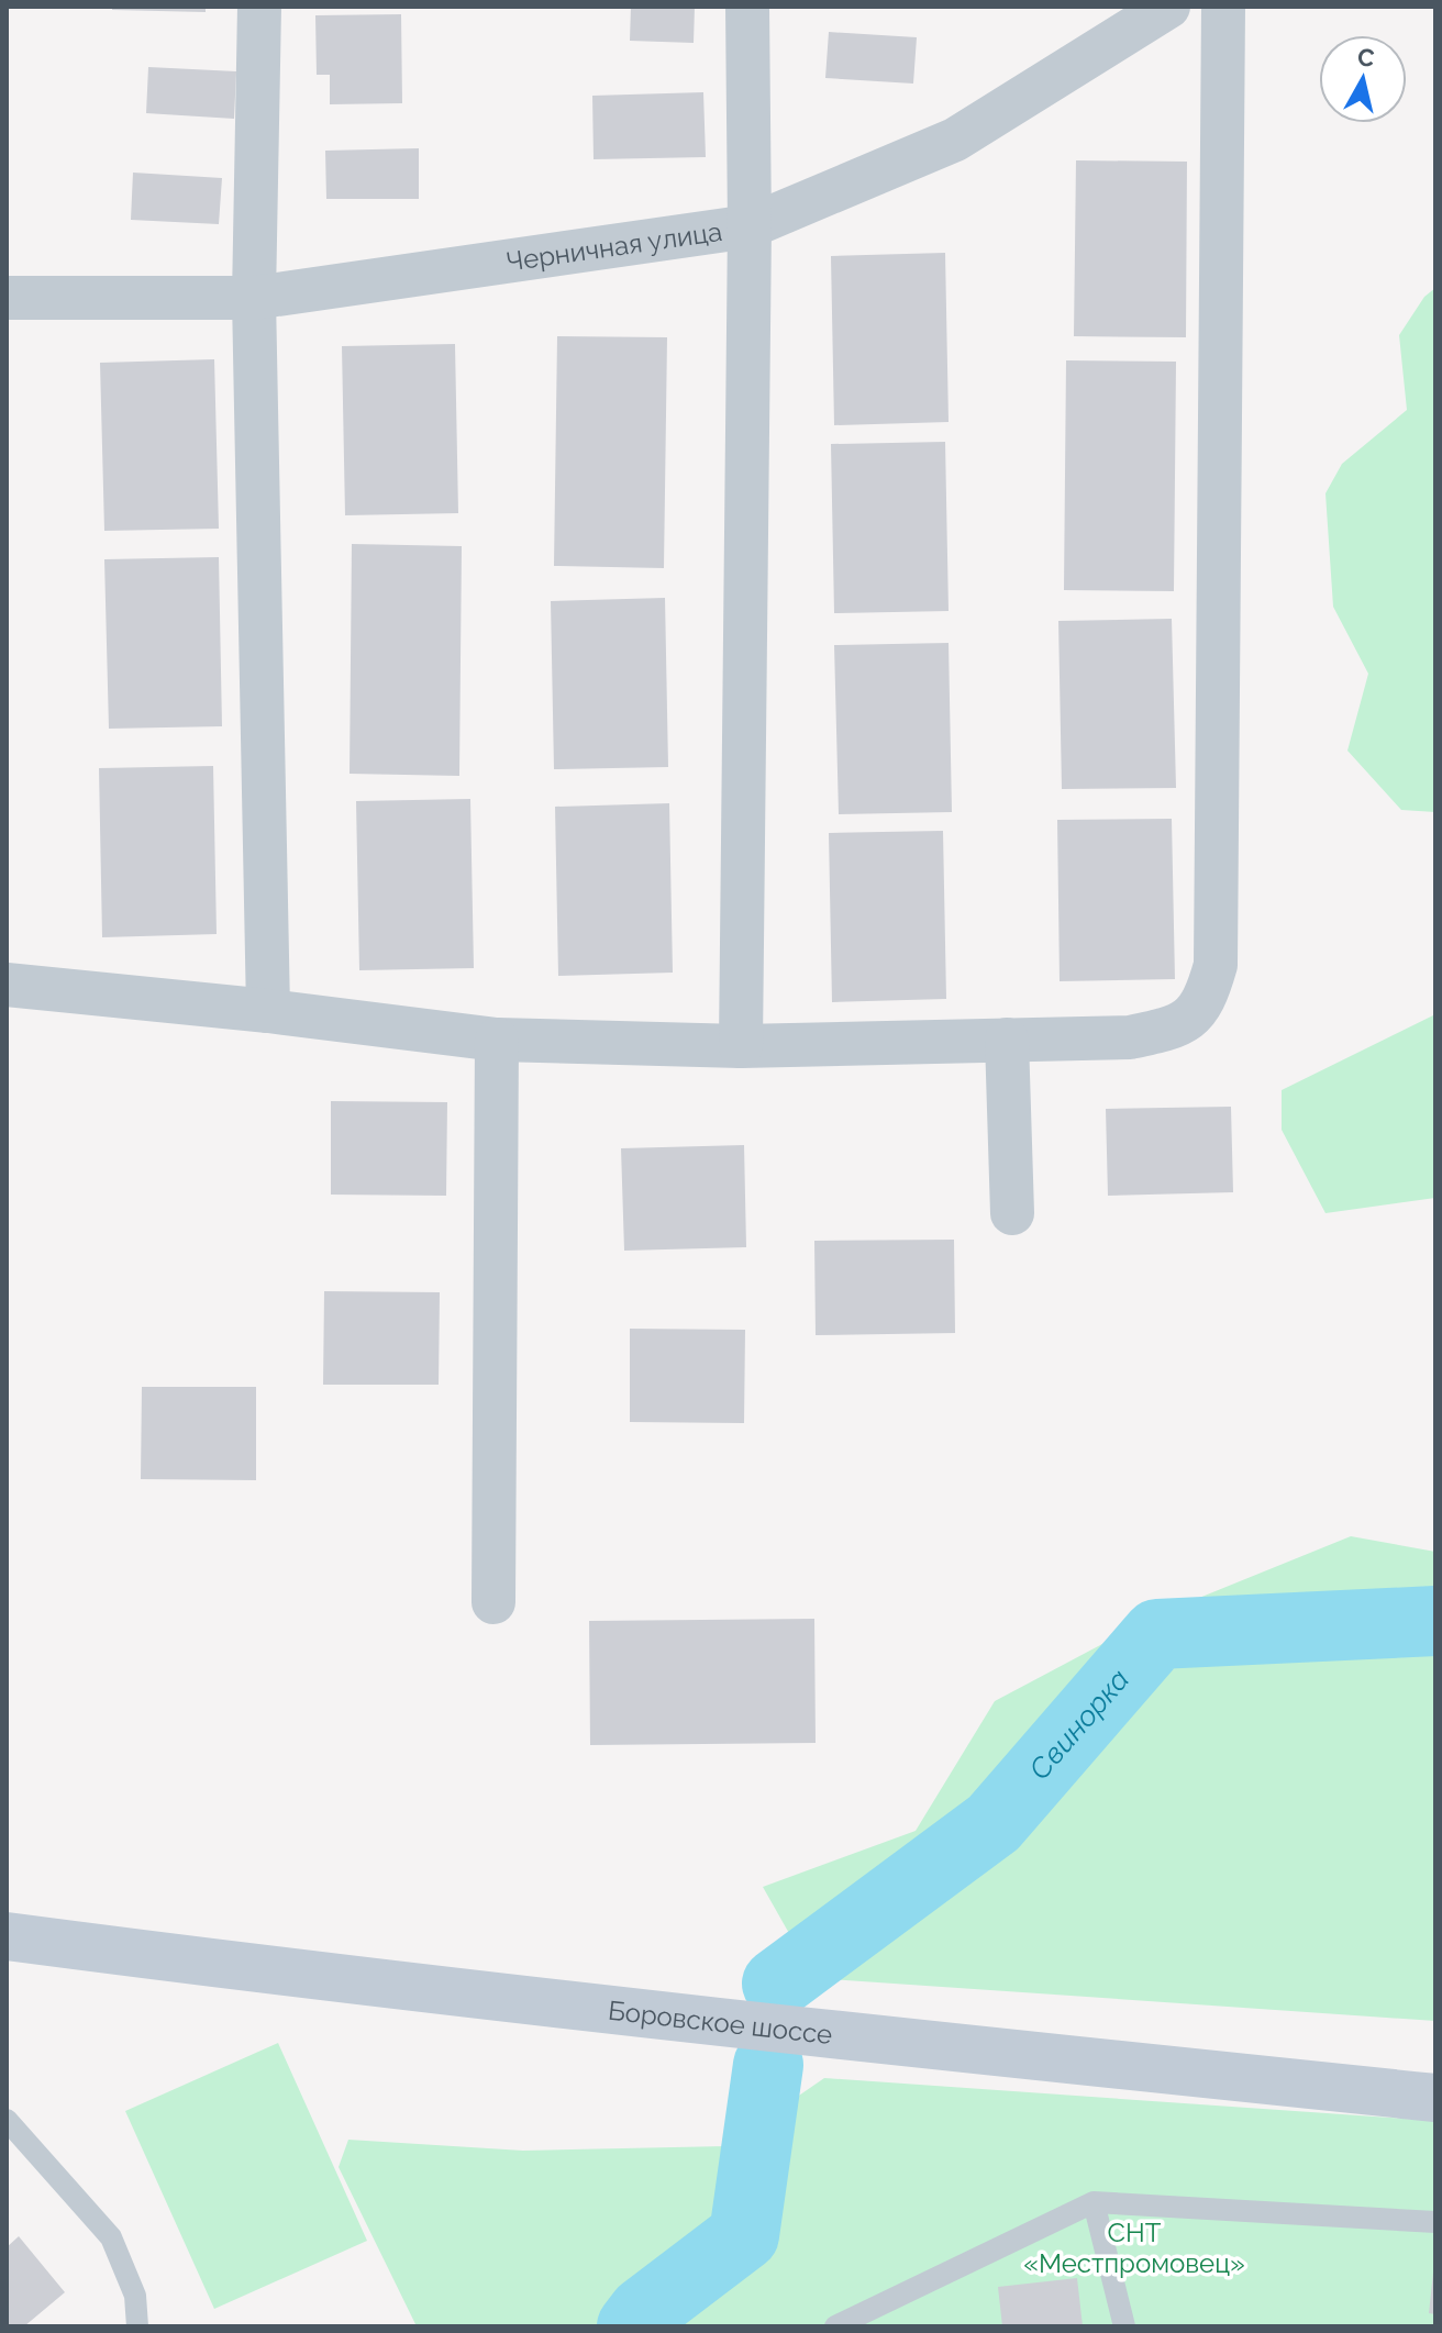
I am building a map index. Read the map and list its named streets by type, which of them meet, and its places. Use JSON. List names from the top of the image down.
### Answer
{
  "streets": {
    "main road": ["Боровское шоссе"],
    "street": ["Черничная улица"]
  },
  "water": ["Свинорка"],
  "parks": ["СНТ «Местпромовец»"],
  "north": "top"
}
